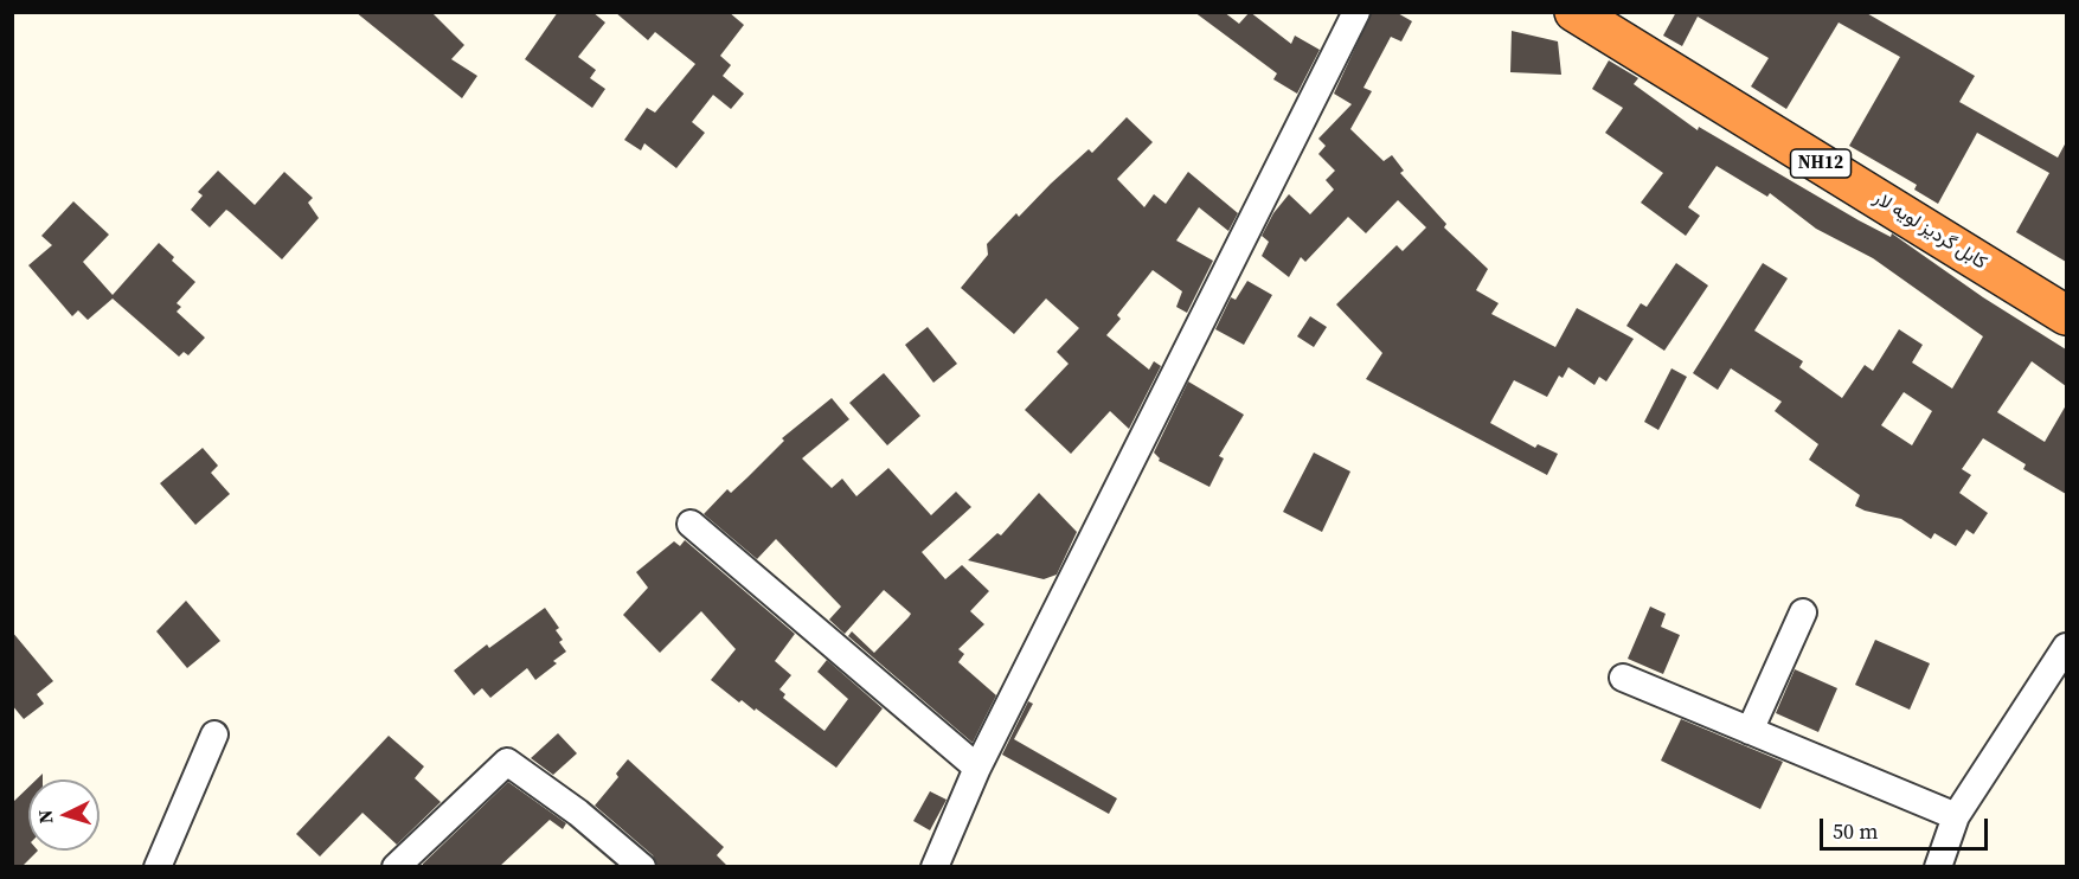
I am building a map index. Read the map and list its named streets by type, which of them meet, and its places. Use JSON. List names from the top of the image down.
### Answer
{
  "streets": {
    "highway": ["NH12", "کابل گردیز لویه لار"]
  },
  "scale_bar": "50 m",
  "north": "left"
}
